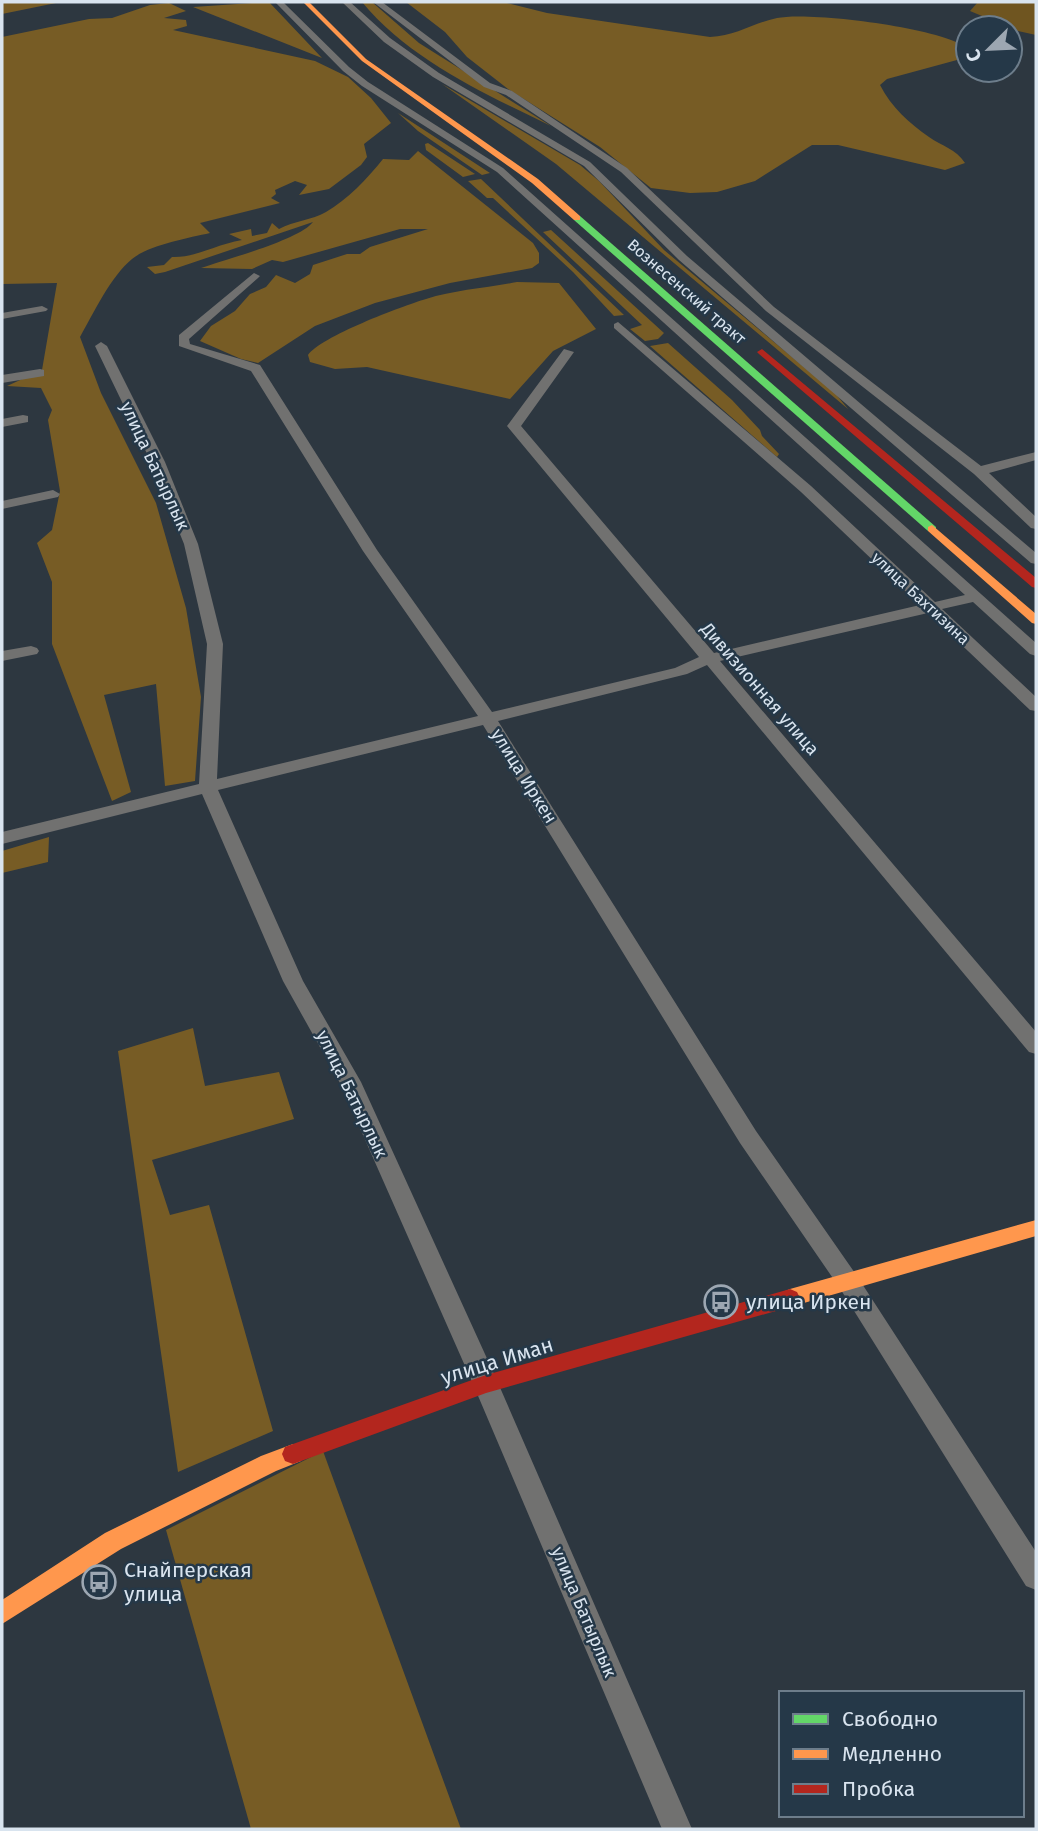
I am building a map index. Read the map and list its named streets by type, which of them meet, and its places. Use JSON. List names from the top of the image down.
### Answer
{
  "streets": {
    "main road": ["Вознесенский тракт", "улица Иман"],
    "street": [
      "улица Батырлык",
      "улица Бахтизина",
      "Дивизионная улица",
      "улица Иркен"
    ]
  },
  "crossings": [
    ["улица Батырлык", "улица Иман"],
    ["улица Иркен", "улица Иман"]
  ],
  "places": {
    "bus stop": ["улица Иркен", "Снайперская улица"]
  },
  "legend": ["Свободно", "Медленно", "Пробка"],
  "north": "bottom left"
}
